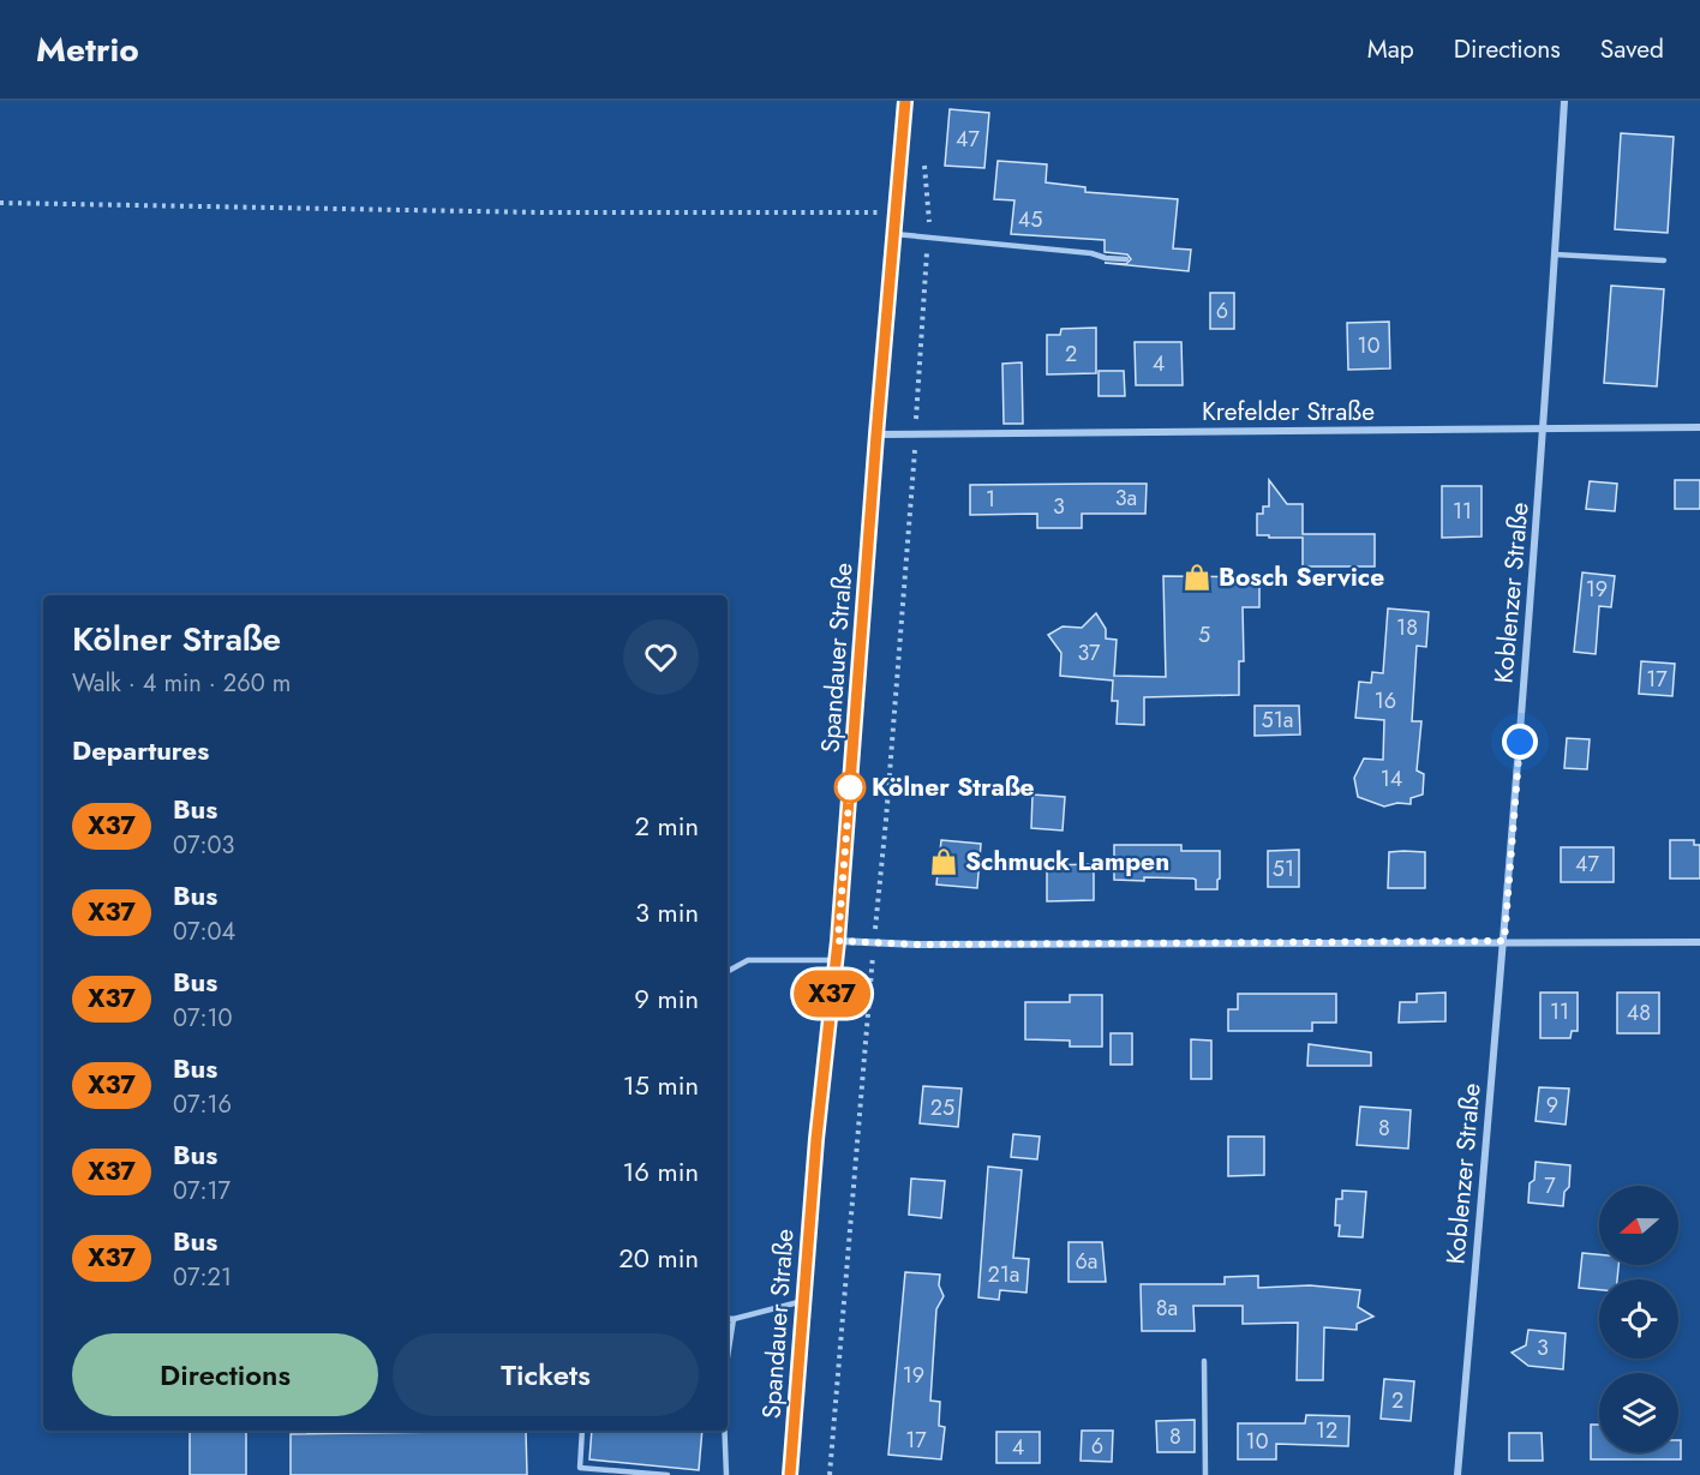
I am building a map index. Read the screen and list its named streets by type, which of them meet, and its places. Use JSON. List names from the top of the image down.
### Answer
{
  "streets": {
    "main road": ["Spandauer Straße"],
    "street": ["Krefelder Straße", "Koblenzer Straße"]
  },
  "crossings": [
    ["Krefelder Straße", "Koblenzer Straße"],
    ["Krefelder Straße", "Spandauer Straße"]
  ],
  "places": {
    "shop": ["Bosch Service", "Schmuck Lampen"],
    "other": ["Kölner Straße"]
  },
  "lines": ["bus line X37"],
  "house_numbers": [
    "47",
    "45",
    "6",
    "10",
    "2",
    "4",
    "3a",
    "1",
    "3",
    "11",
    "19",
    "18",
    "5",
    "37",
    "17",
    "16",
    "51a",
    "14",
    "47",
    "51",
    "11",
    "48",
    "9",
    "25",
    "8",
    "7",
    "6a",
    "21a",
    "8a",
    "3",
    "19",
    "2",
    "12",
    "8",
    "17",
    "10",
    "6",
    "4"
  ],
  "north": "left",
  "page": {
    "header": "Metrio",
    "nav": ["Map", "Directions", "Saved"],
    "on_map": "X37",
    "heading": [
      ["Kölner Straße", "Walk · 4 min · 260 m"],
      "Departures"
    ],
    "list": [
      {
        "mark": "X37",
        "name": "Bus",
        "note": "07:03",
        "value": "2 min"
      },
      {
        "mark": "X37",
        "name": "Bus",
        "note": "07:04",
        "value": "3 min"
      },
      {
        "mark": "X37",
        "name": "Bus",
        "note": "07:10",
        "value": "9 min"
      },
      {
        "mark": "X37",
        "name": "Bus",
        "note": "07:16",
        "value": "15 min"
      },
      {
        "mark": "X37",
        "name": "Bus",
        "note": "07:17",
        "value": "16 min"
      },
      {
        "mark": "X37",
        "name": "Bus",
        "note": "07:21",
        "value": "20 min"
      }
    ],
    "buttons": ["Directions", "Tickets"]
  }
}
